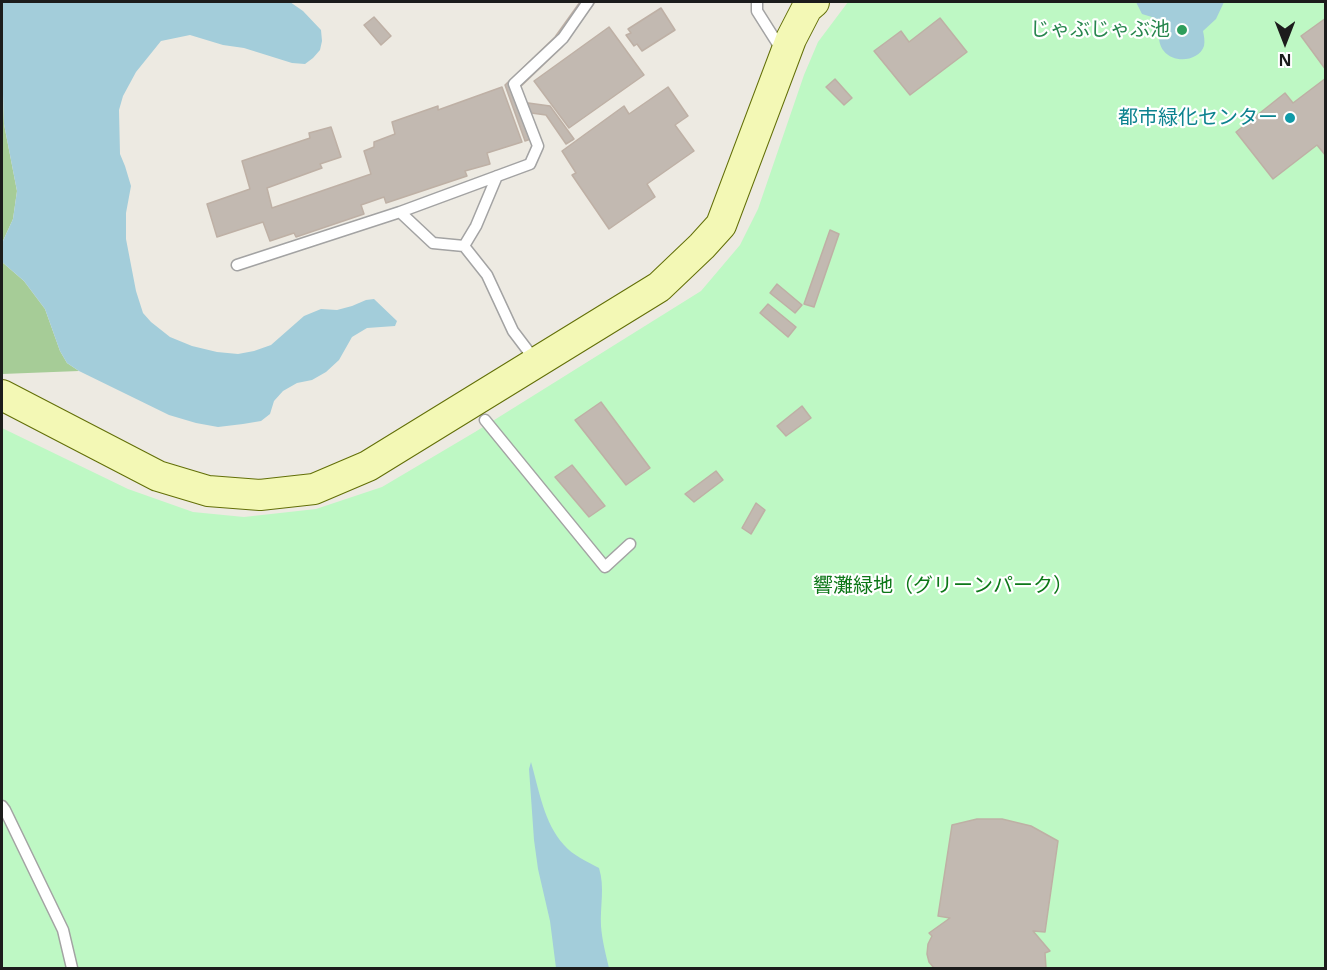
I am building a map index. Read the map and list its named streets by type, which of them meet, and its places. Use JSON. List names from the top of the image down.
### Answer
{
  "parks": ["響灘緑地（グリーンパーク）"],
  "places": ["じゃぶじゃぶ池", "都市緑化センター"],
  "north": "bottom"
}
